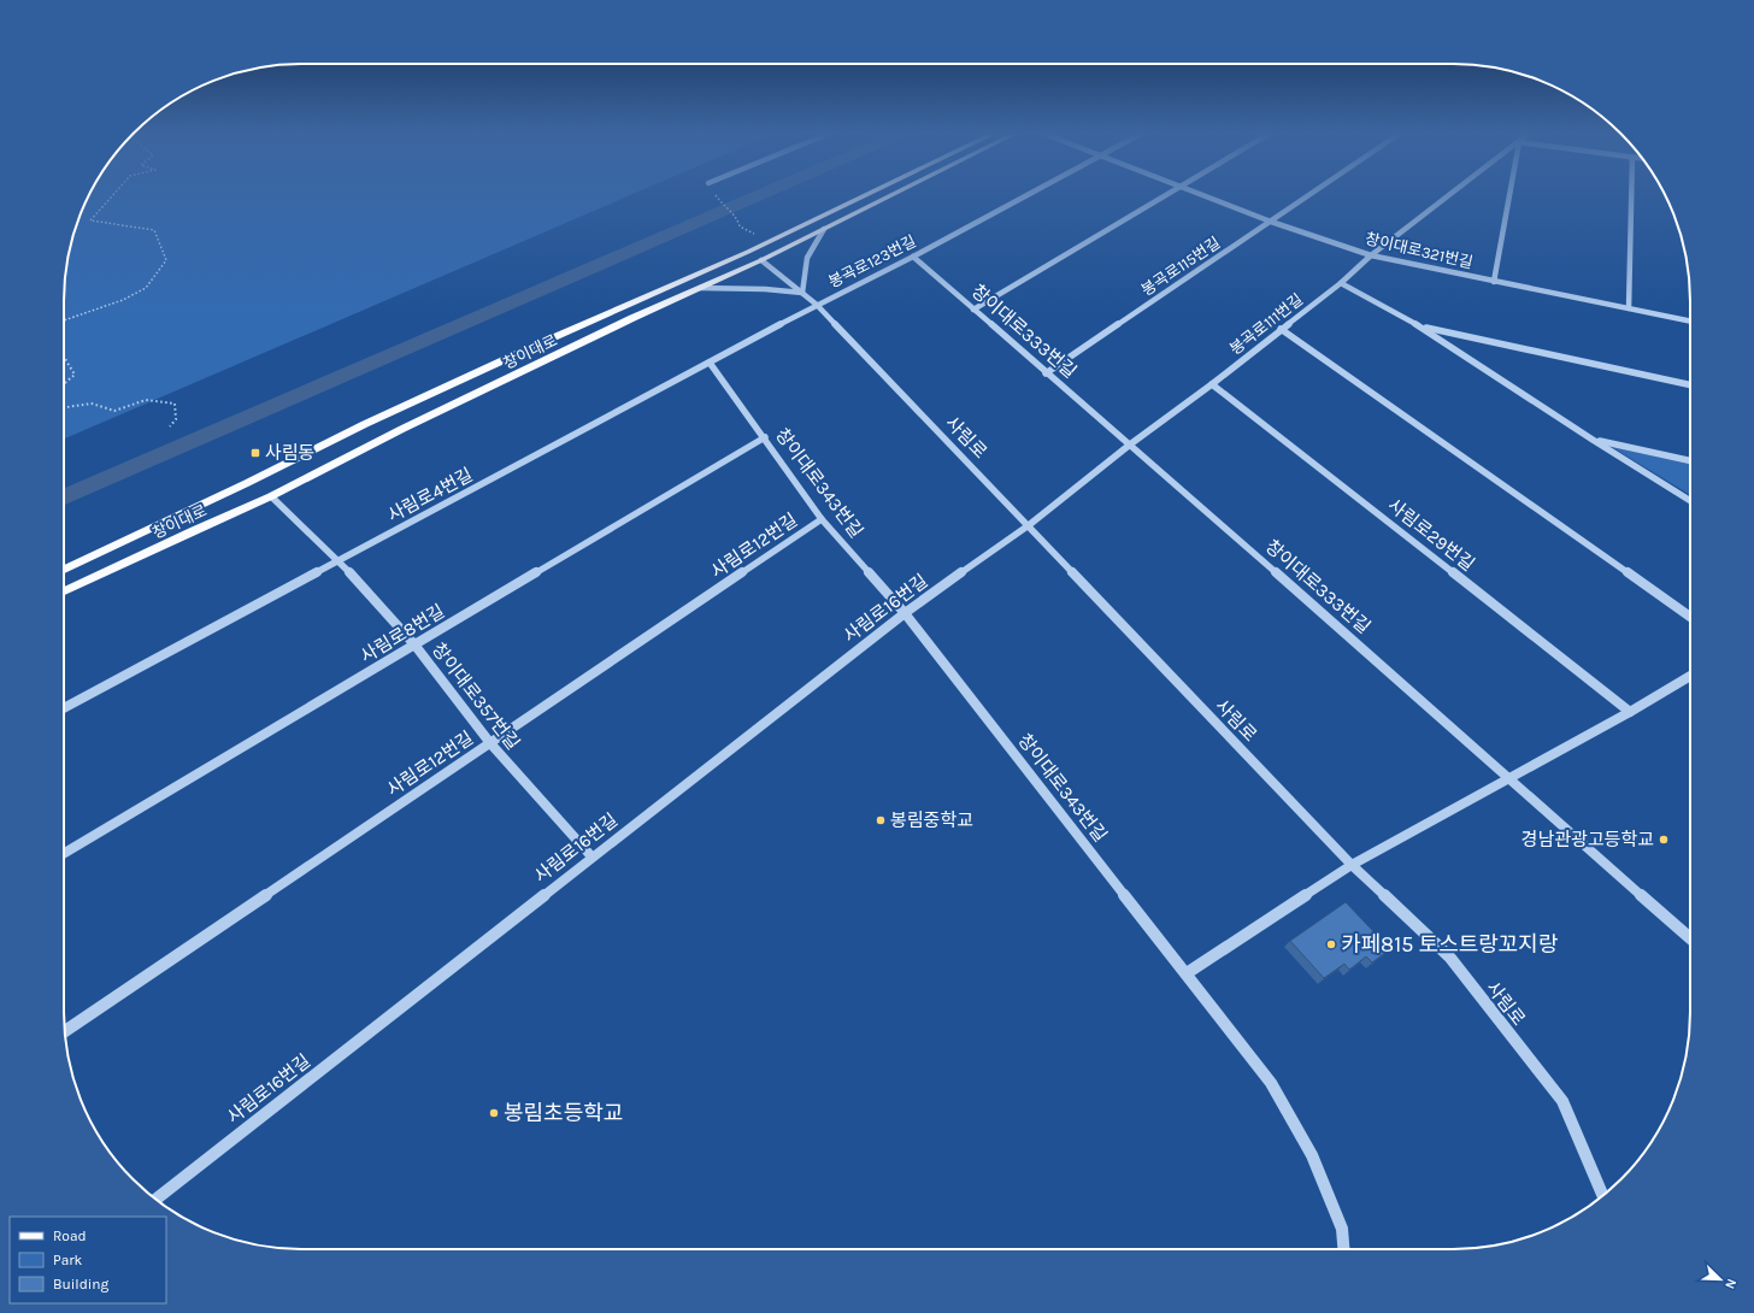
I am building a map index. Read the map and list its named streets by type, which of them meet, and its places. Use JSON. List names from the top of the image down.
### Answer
{
  "streets": {
    "main road": ["창이대로"],
    "street": [
      "창이대로321번길",
      "봉곡로123번길",
      "봉곡로115번길",
      "봉곡로111번길",
      "창이대로333번길",
      "사림로",
      "창이대로343번길",
      "사림로4번길",
      "사림로29번길",
      "사림로12번길",
      "사림로16번길",
      "사림로8번길",
      "창이대로357번길"
    ]
  },
  "crossings": [
    ["창이대로321번길", "봉곡로115번길"],
    ["창이대로321번길", "봉곡로111번길"],
    ["봉곡로123번길", "창이대로333번길"],
    ["봉곡로123번길", "사림로"],
    ["봉곡로123번길", "사림로4번길"],
    ["봉곡로115번길", "창이대로333번길"],
    ["봉곡로111번길", "창이대로333번길"],
    ["봉곡로111번길", "사림로"],
    ["봉곡로111번길", "사림로29번길"],
    ["봉곡로111번길", "사림로16번길"],
    ["창이대로", "사림로"],
    ["창이대로", "창이대로357번길"],
    ["사림로", "사림로4번길"],
    ["사림로", "사림로16번길"],
    ["창이대로343번길", "사림로4번길"],
    ["창이대로343번길", "사림로12번길"],
    ["창이대로343번길", "사림로16번길"],
    ["창이대로343번길", "사림로8번길"],
    ["사림로4번길", "창이대로357번길"],
    ["사림로12번길", "창이대로357번길"],
    ["사림로16번길", "창이대로357번길"],
    ["사림로8번길", "창이대로357번길"]
  ],
  "places": {
    "transit": ["사림동"],
    "other": [
      "봉림중학교",
      "경남관광고등학교",
      "카페815 토스트랑꼬지랑",
      "봉림초등학교"
    ]
  },
  "legend": ["Road", "Park", "Building"],
  "north": "bottom right"
}
